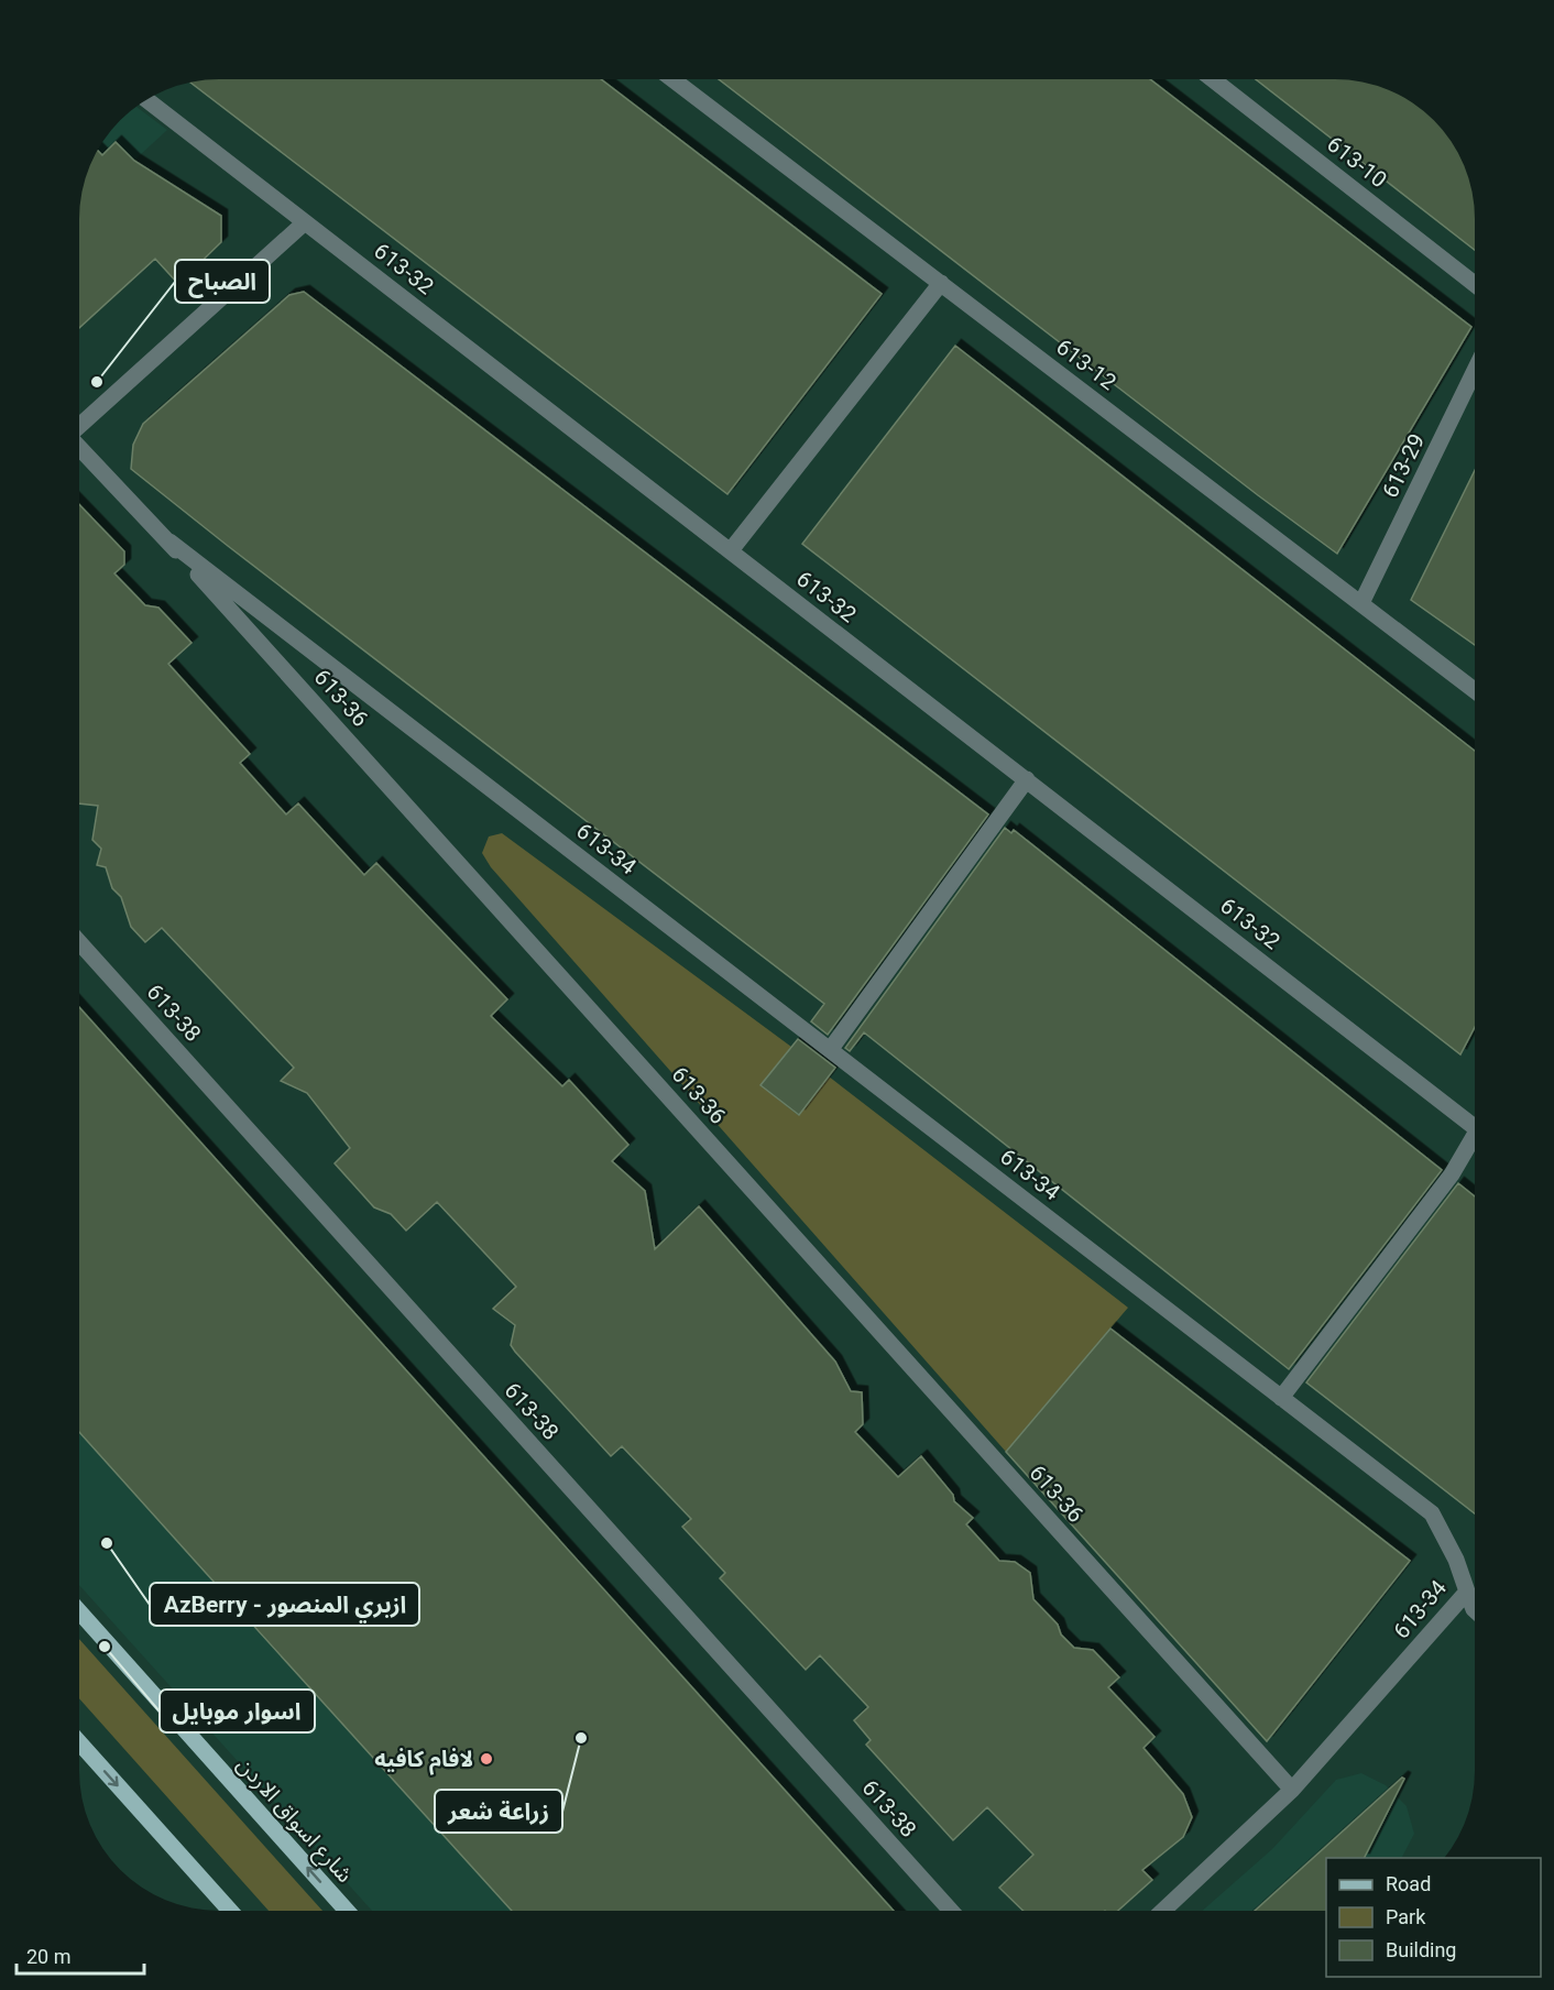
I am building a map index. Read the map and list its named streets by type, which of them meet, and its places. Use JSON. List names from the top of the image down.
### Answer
{
  "streets": {
    "main road": ["شارع اسواق الاردن"],
    "street": [
      "613-10",
      "613-32",
      "613-12",
      "613-29",
      "613-36",
      "613-34",
      "613-38"
    ]
  },
  "crossings": [
    ["613-12", "613-29"],
    ["613-36", "613-34"]
  ],
  "places": [
    "الصباح",
    "AzBerry - ازبري المنصور",
    "اسوار موبايل",
    "زراعة شعر",
    "لافام كافيه"
  ],
  "legend": ["Road", "Park", "Building"],
  "scale_bar": "20 m"
}
